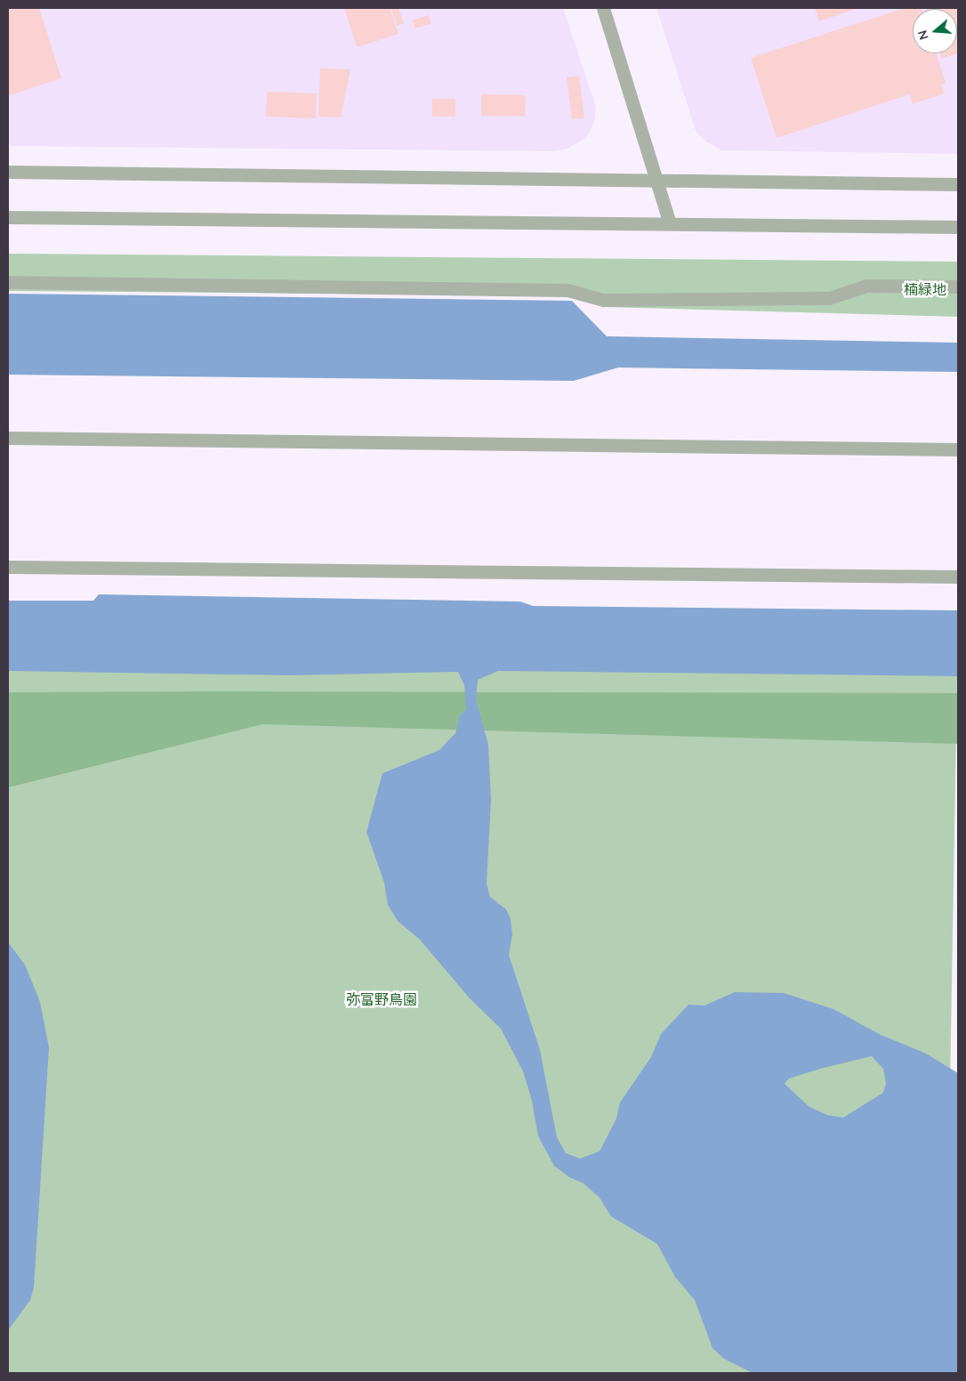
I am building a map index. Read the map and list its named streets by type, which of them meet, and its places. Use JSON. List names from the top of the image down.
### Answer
{
  "parks": ["楠緑地", "弥富野鳥園"],
  "north": "left"
}
